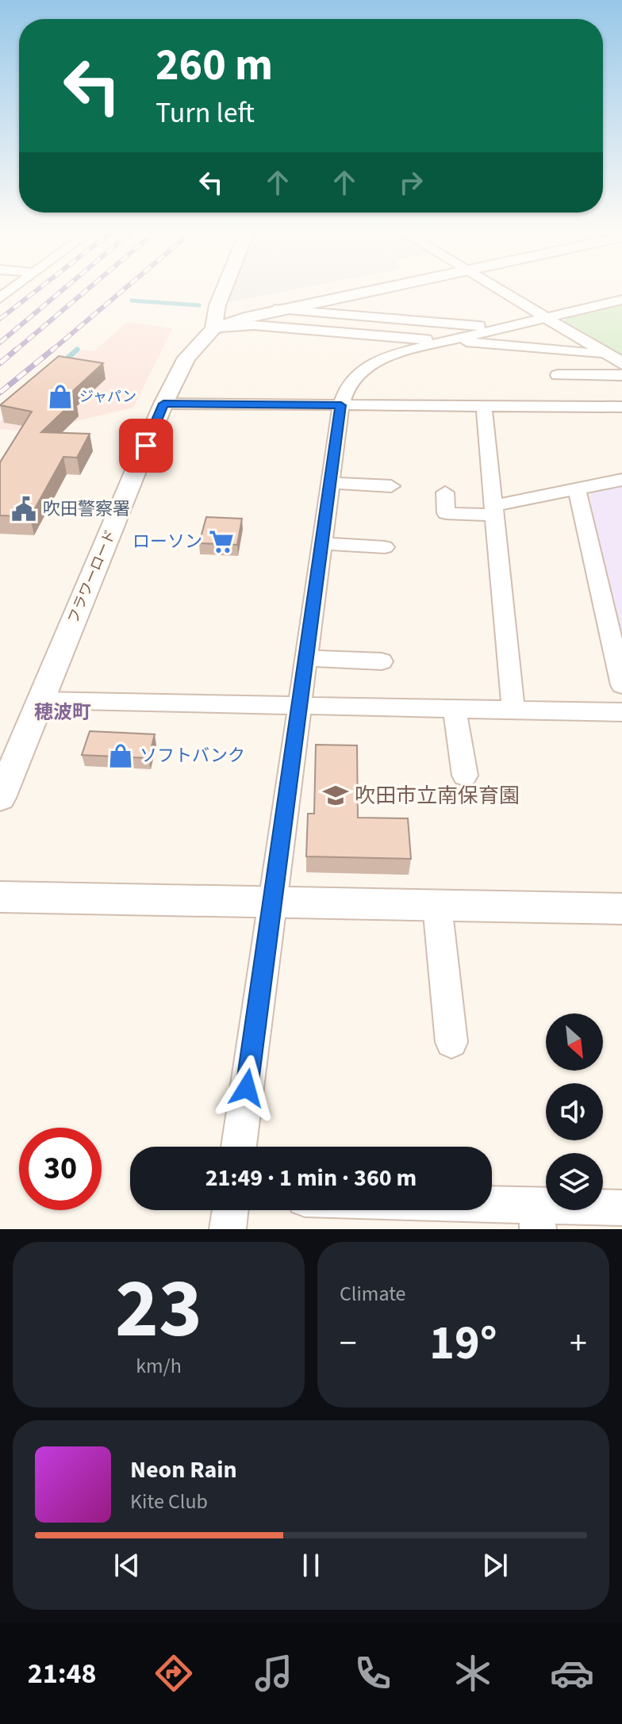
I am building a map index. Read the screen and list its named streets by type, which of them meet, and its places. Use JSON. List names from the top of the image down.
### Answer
{
  "streets": {
    "street": ["フラワーロード"]
  },
  "districts": ["穂波町"],
  "places": {
    "shop": ["ジャパン", "ソフトバンク"],
    "public building": ["吹田警察署"],
    "supermarket": ["ローソン"],
    "school or university": ["吹田市立南保育園"]
  },
  "north": "bottom right",
  "page": {
    "turn": ["260 m", "Turn left"],
    "limit": "30",
    "trip": "21:49 · 1 min · 360 m",
    "tile": [
      ["23", "km/h"],
      "Climate"
    ],
    "heat": ["−", "19°", "+"],
    "song": ["Neon Rain", "Kite Club"],
    "tabs": "21:48"
  }
}
